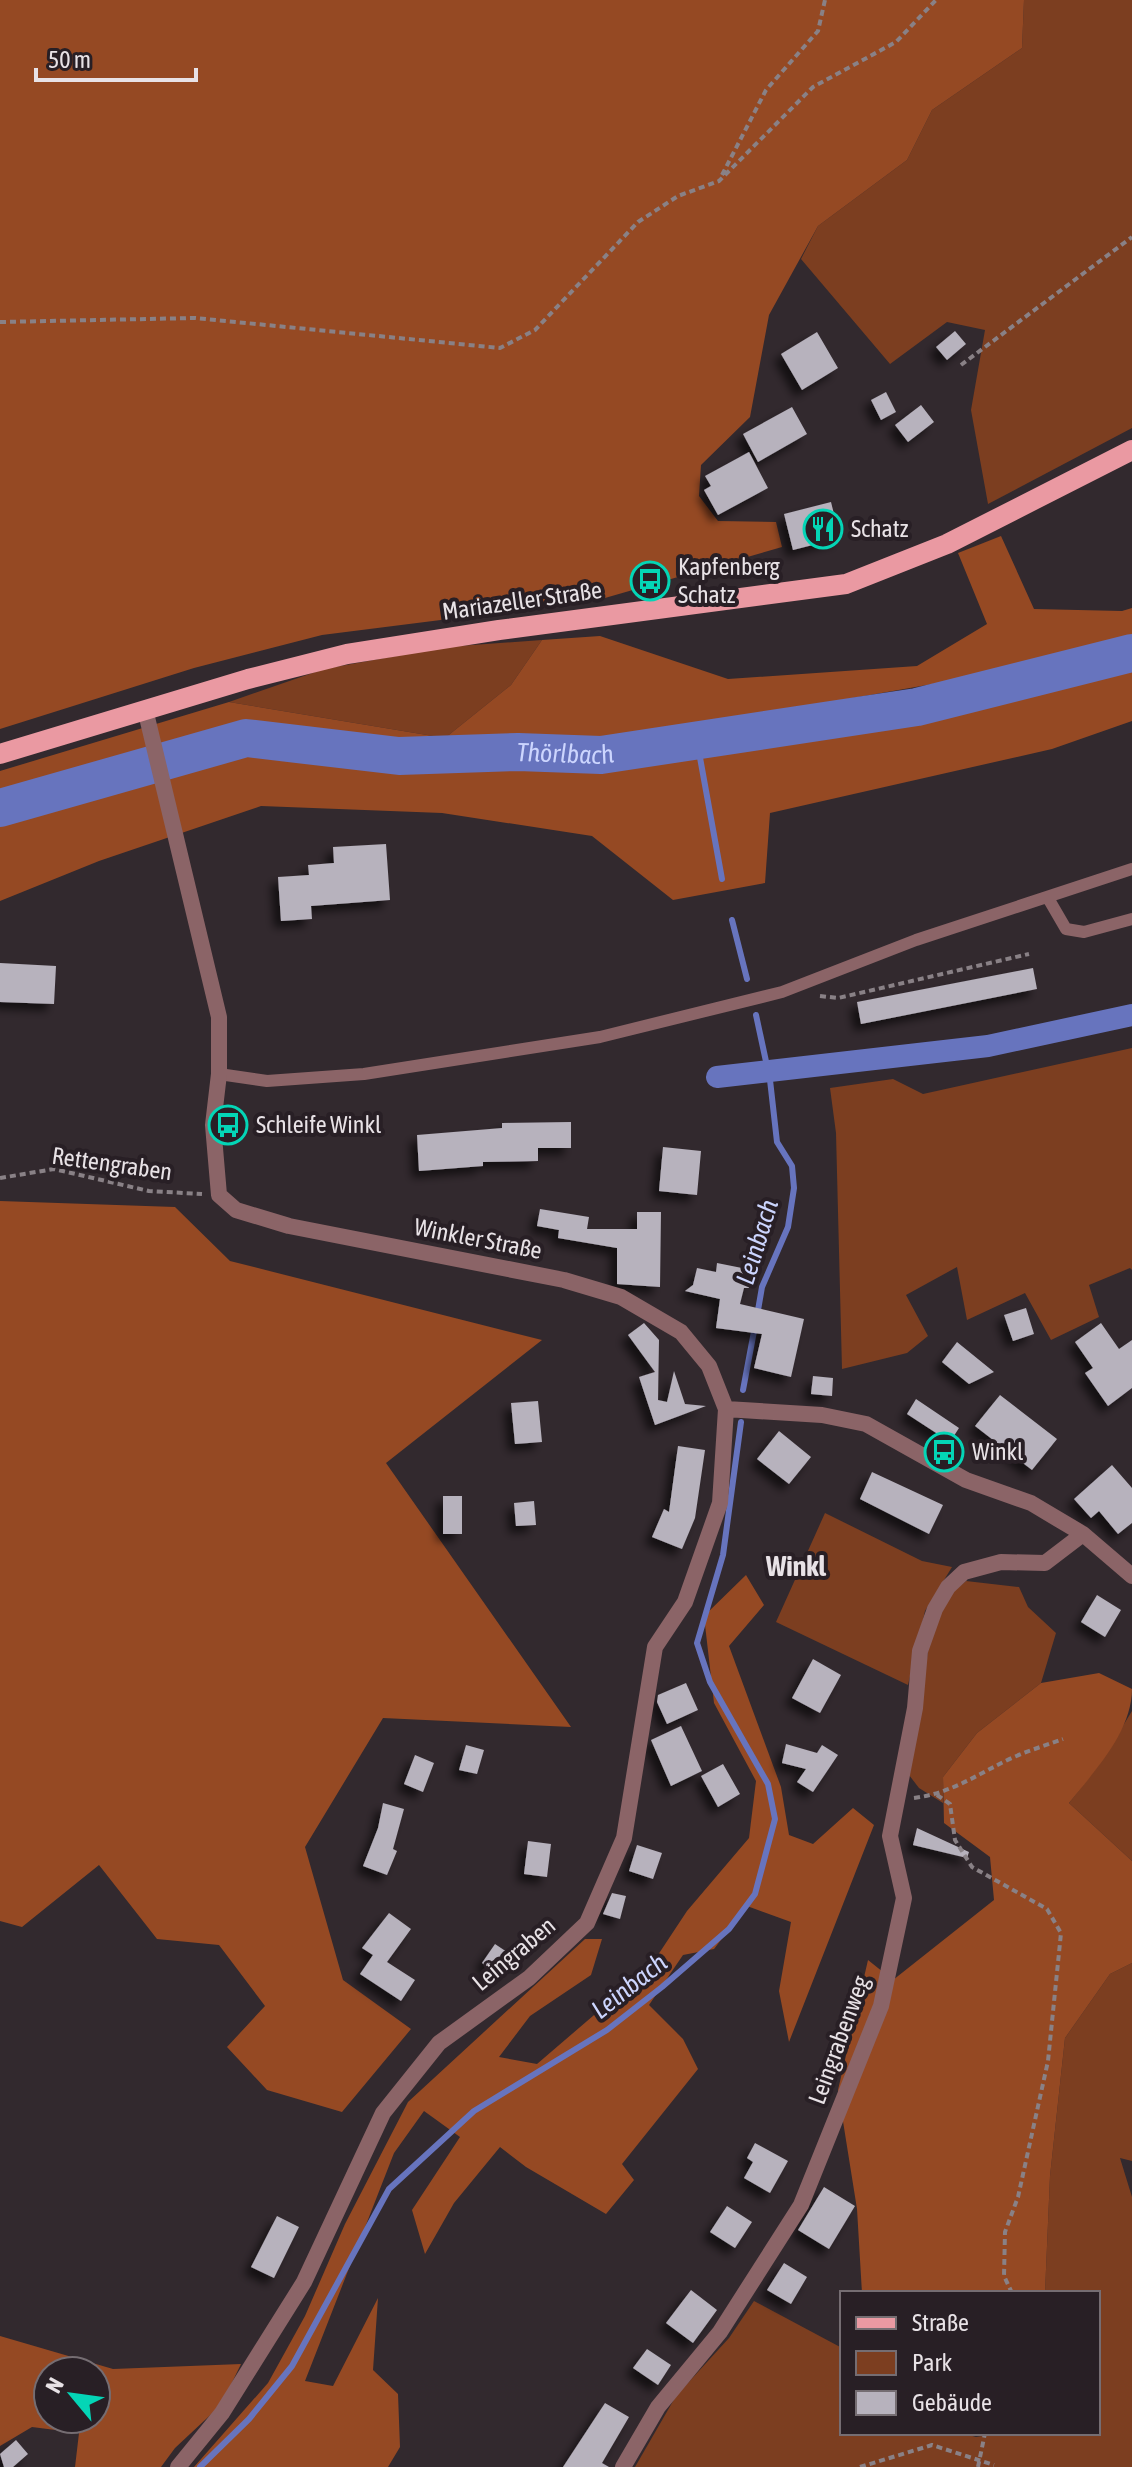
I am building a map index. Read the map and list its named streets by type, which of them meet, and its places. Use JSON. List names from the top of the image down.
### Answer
{
  "streets": {
    "main road": ["Mariazeller Straße"],
    "street": ["Winkler Straße", "Leingraben", "Leingrabenweg"],
    "path": ["Rettengraben"]
  },
  "crossings": [
    ["Rettengraben", "Winkler Straße"],
    ["Winkler Straße", "Leingraben"]
  ],
  "districts": ["Winkl"],
  "water": ["Thörlbach", "Leinbach"],
  "places": {
    "restaurant": ["Schatz"],
    "bus stop": ["Kapfenberg Schatz", "Schleife Winkl", "Winkl"]
  },
  "legend": ["Straße", "Park", "Gebäude"],
  "scale_bar": "50 m",
  "north": "top left"
}
